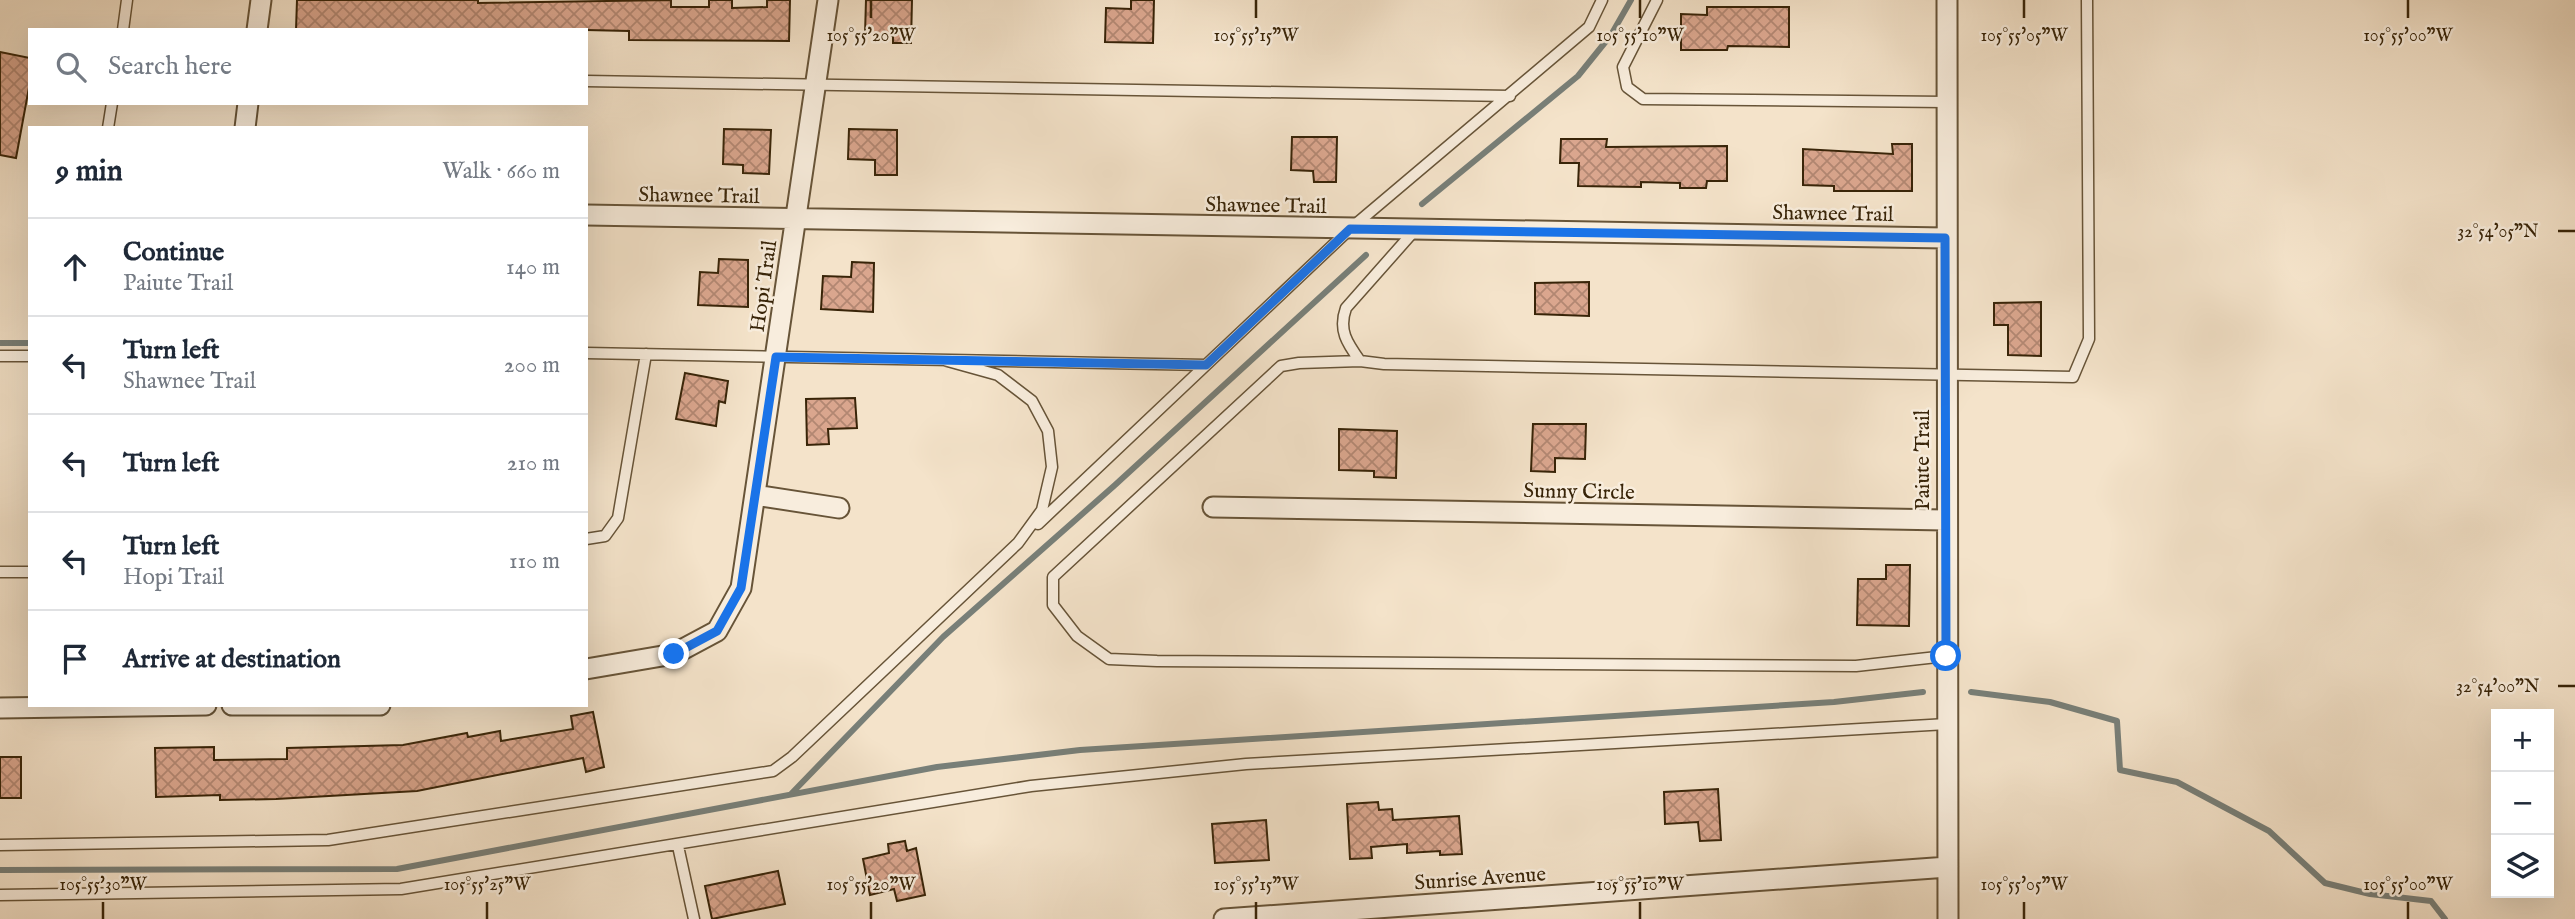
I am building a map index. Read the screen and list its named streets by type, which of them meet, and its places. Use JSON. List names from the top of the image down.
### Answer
{
  "streets": {
    "street": [
      "Shawnee Trail",
      "Hopi Trail",
      "Paiute Trail",
      "Sunny Circle",
      "Sunrise Avenue"
    ]
  },
  "crossings": [
    ["Shawnee Trail", "Hopi Trail"],
    ["Shawnee Trail", "Paiute Trail"],
    ["Paiute Trail", "Sunny Circle"],
    ["Paiute Trail", "Sunrise Avenue"]
  ],
  "page": {
    "search": "Search here",
    "heading": ["9 min", "Walk · 660 m"],
    "list": [
      ["Continue", "Paiute Trail", "140 m"],
      ["Turn left", "Shawnee Trail", "200 m"],
      ["Turn left", "210 m"],
      ["Turn left", "Hopi Trail", "110 m"],
      "Arrive at destination"
    ],
    "map_buttons": ["+", "−"]
  },
  "coordinates": [
    "105°55'20\"W",
    "105°55'15\"W",
    "105°55'10\"W",
    "105°55'05\"W",
    "105°55'00\"W",
    "32°54'05\"N",
    "32°54'00\"N",
    "105°55'30\"W",
    "105°55'25\"W"
  ]
}
